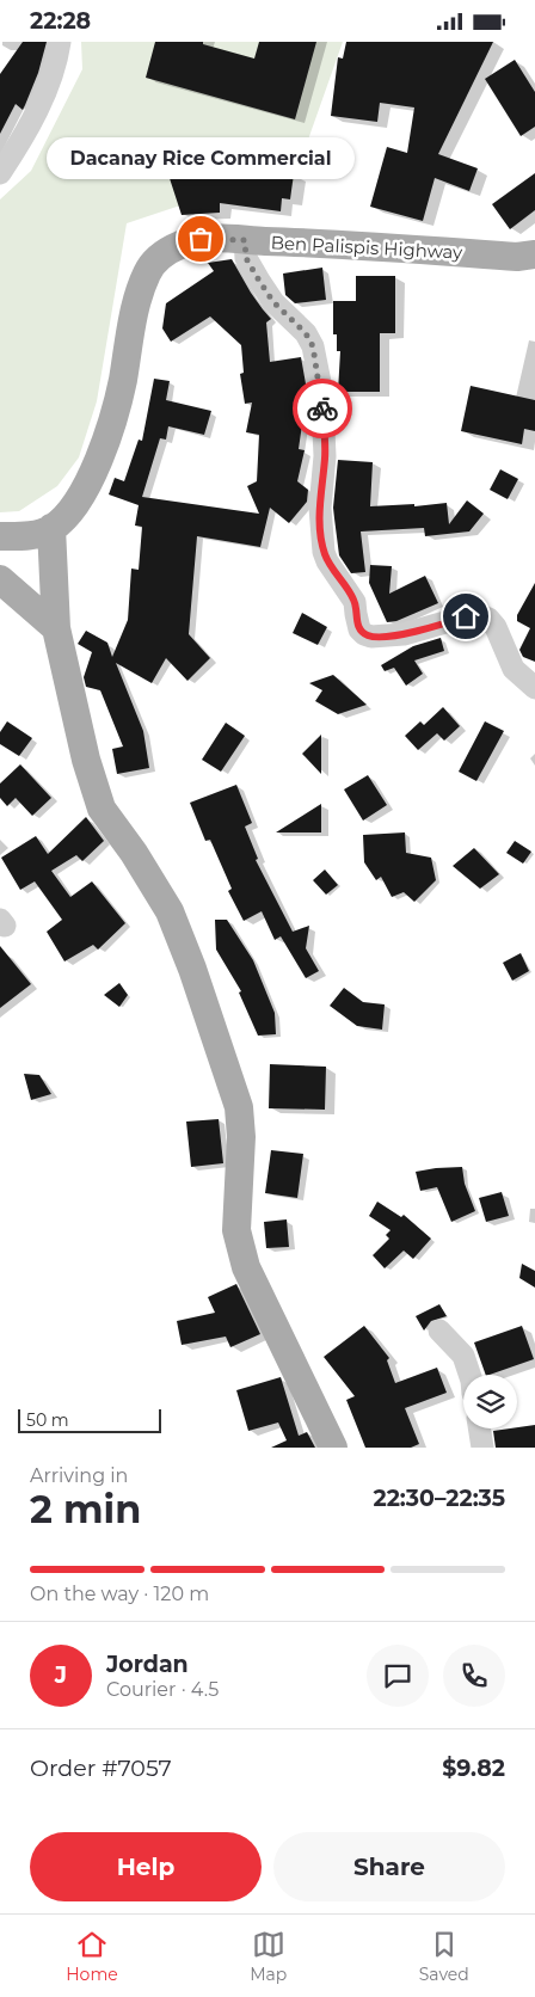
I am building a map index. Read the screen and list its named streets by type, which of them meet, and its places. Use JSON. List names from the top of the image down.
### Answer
{
  "streets": {
    "main road": ["Ben Palispis Highway"]
  },
  "places": ["Dacanay Rice Commercial"],
  "scale_bar": "50 m",
  "page": {
    "status": "22:28",
    "bubble": "Dacanay Rice Commercial",
    "scale": "50 m",
    "heading": ["2 min", "Arriving in", "22:30–22:35"],
    "panel": [
      "Jordan",
      "Courier · 4.5",
      "Order #7057",
      "$9.82"
    ],
    "bar": "On the way · 120 m",
    "round": "J",
    "buttons": ["Help", "Share"],
    "tabs": ["Home", "Map", "Saved"]
  }
}
